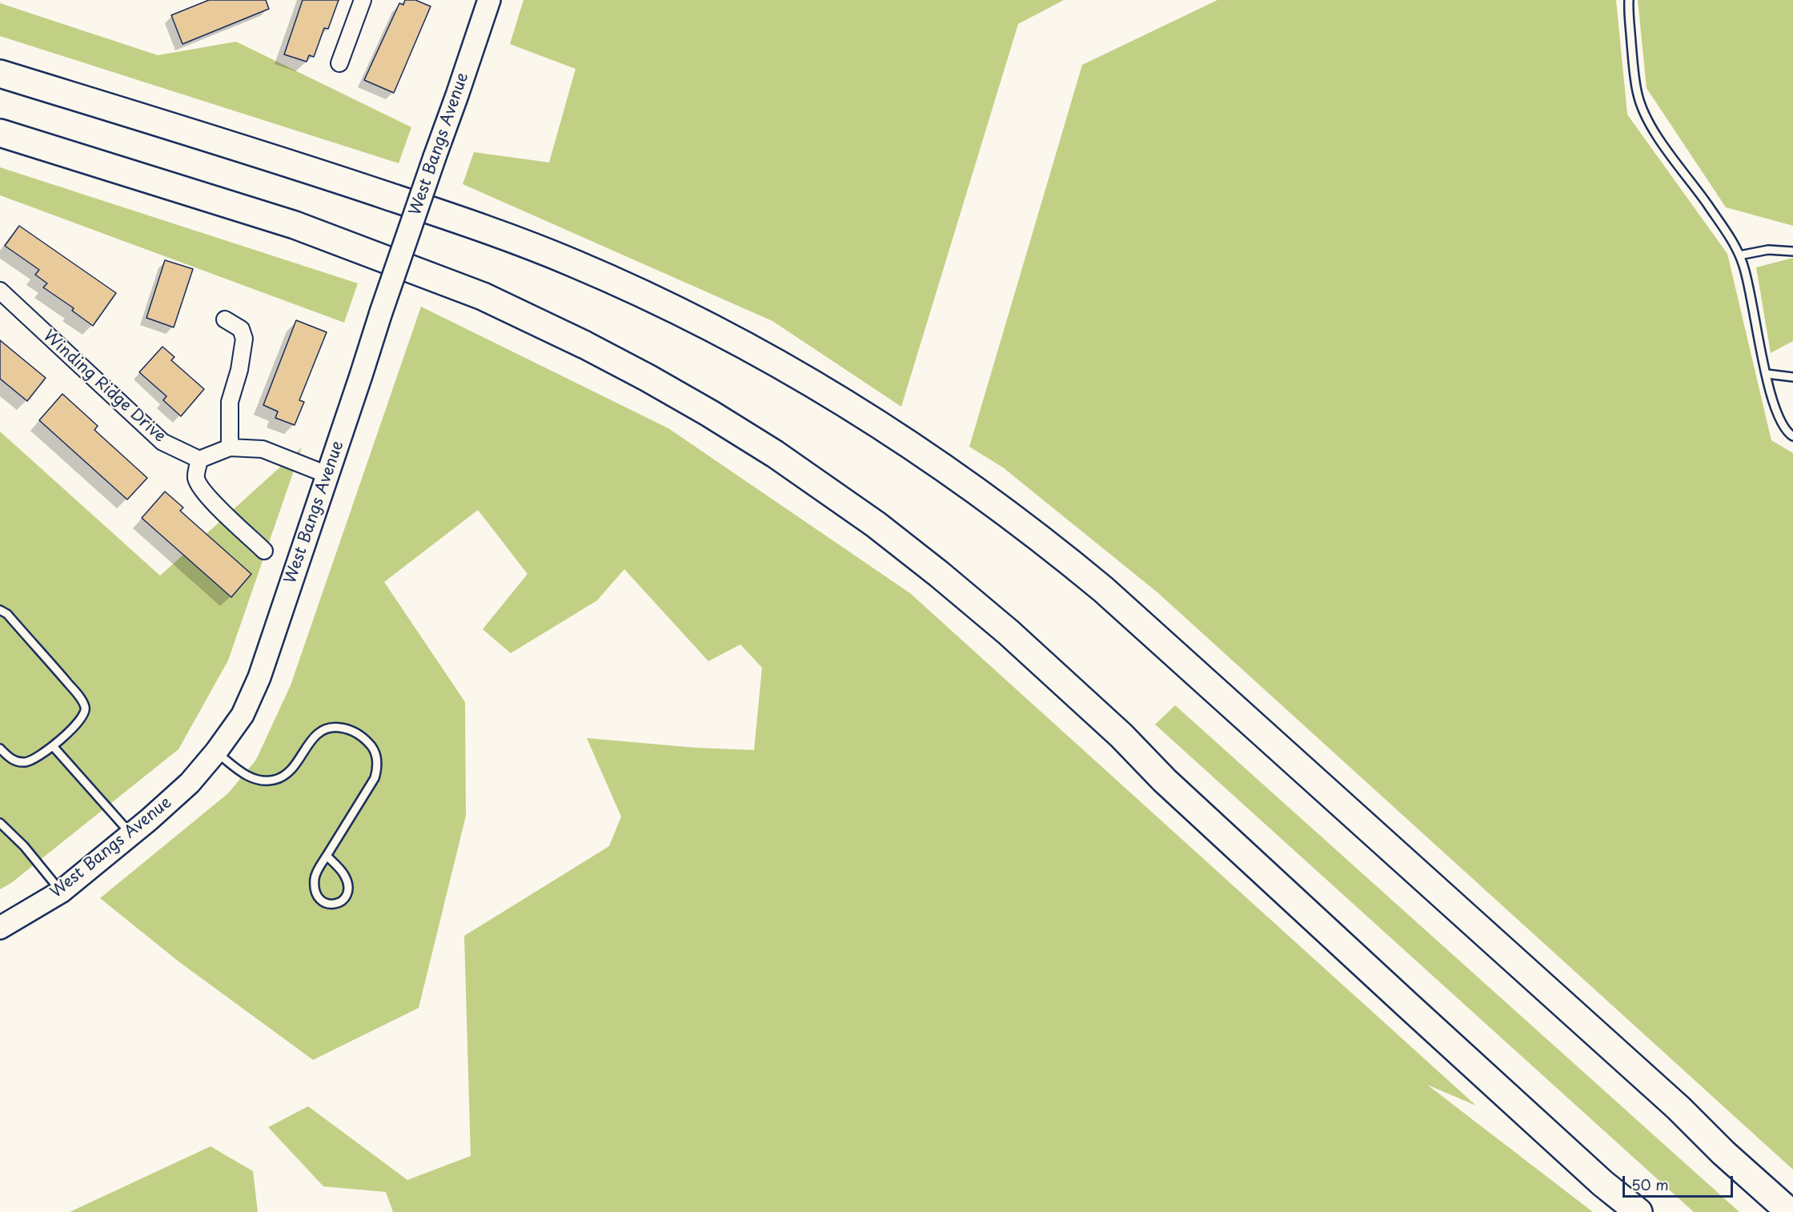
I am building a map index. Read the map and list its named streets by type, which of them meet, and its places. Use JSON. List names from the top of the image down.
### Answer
{
  "streets": {
    "street": ["West Bangs Avenue", "Winding Ridge Drive"]
  },
  "scale_bar": "50 m"
}
